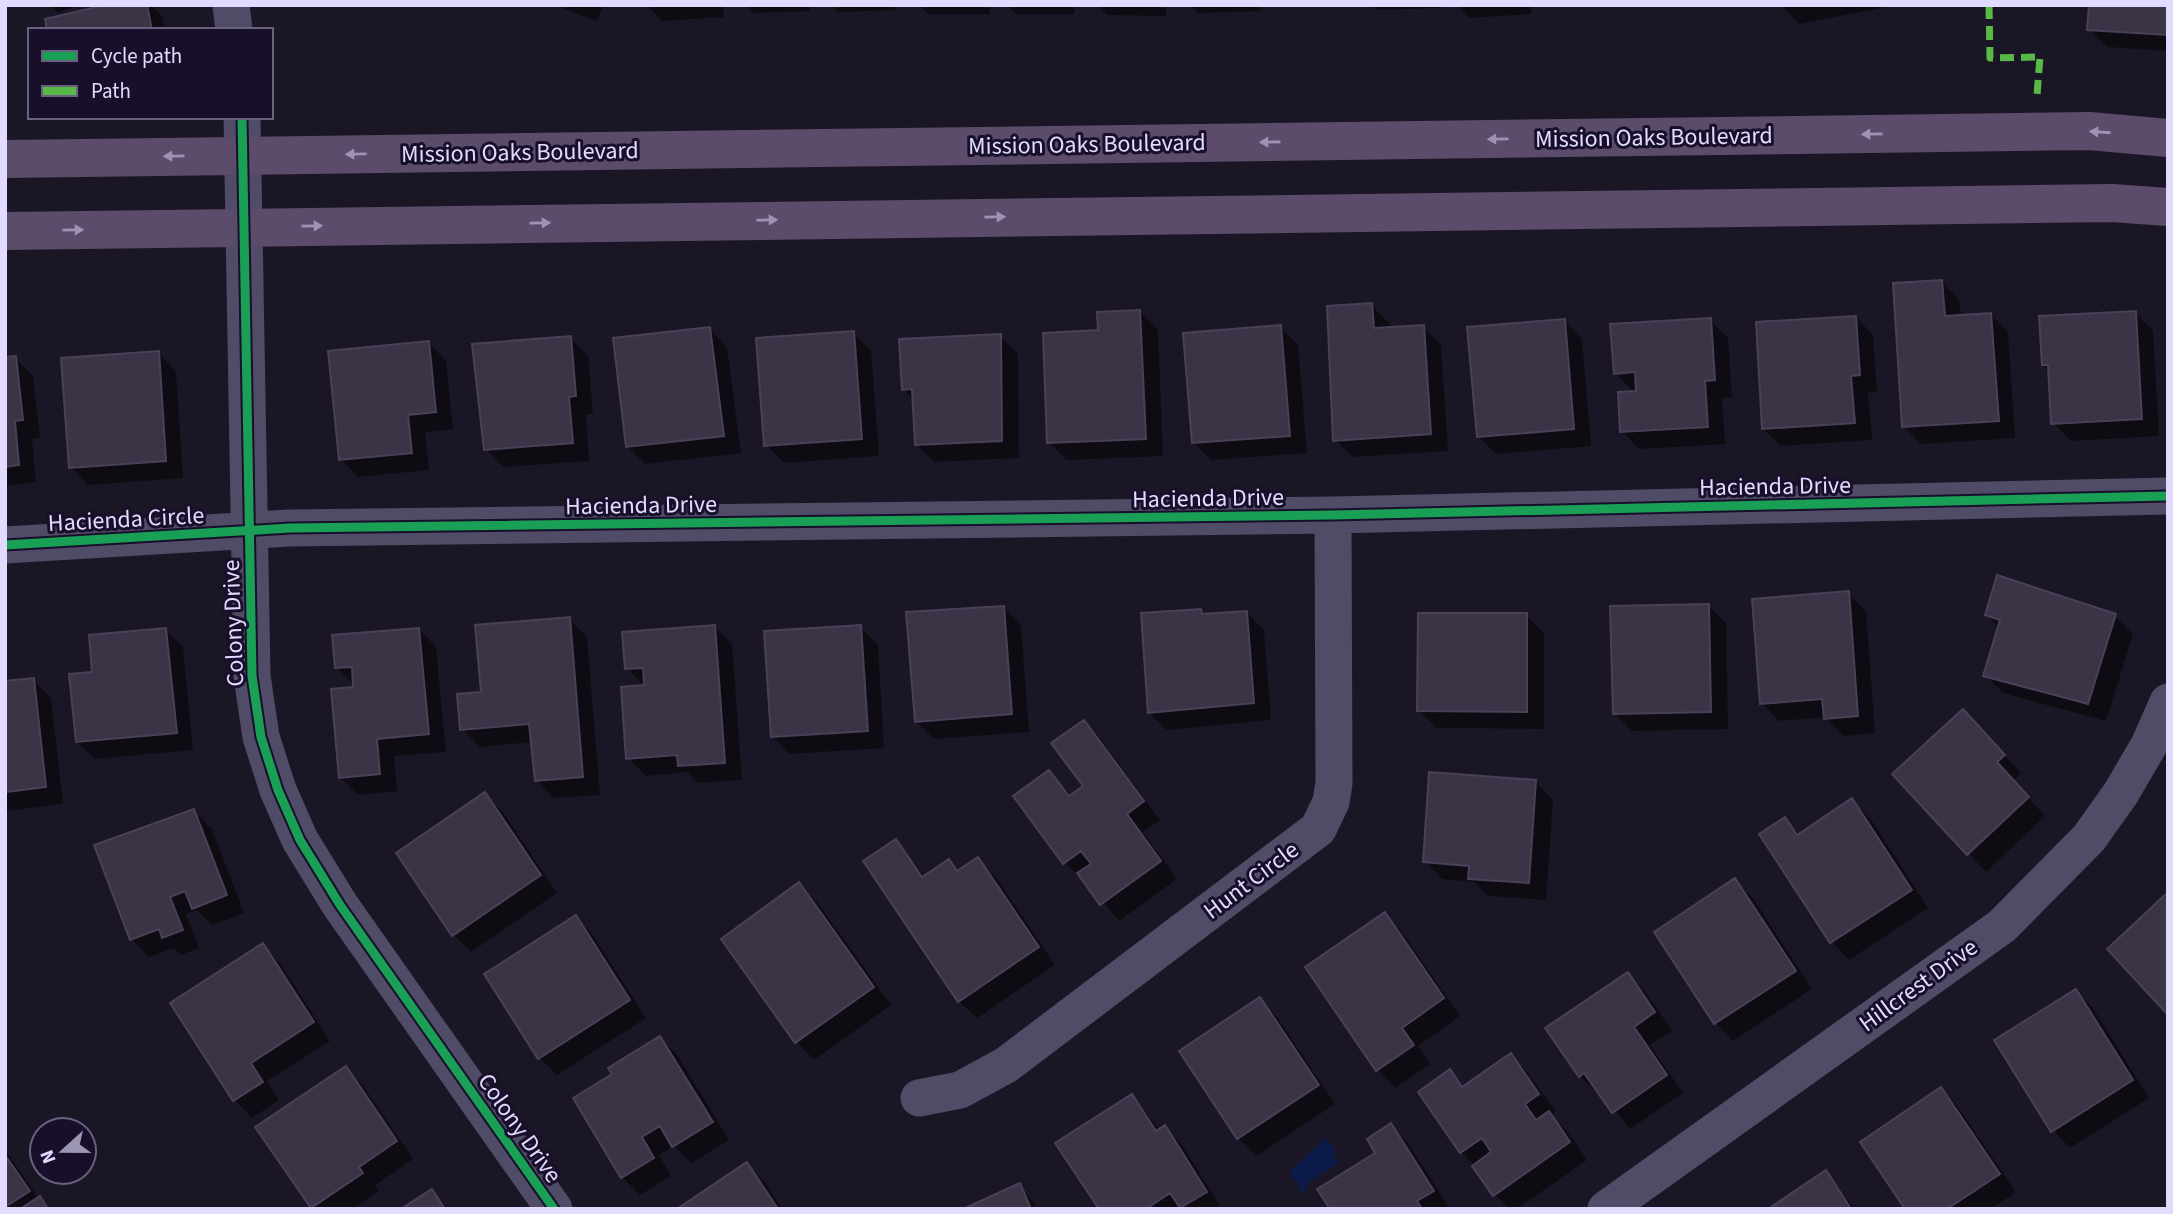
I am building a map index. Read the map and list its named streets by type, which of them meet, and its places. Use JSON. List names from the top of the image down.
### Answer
{
  "streets": {
    "main road": ["Mission Oaks Boulevard"],
    "street": [
      "Hacienda Drive",
      "Hacienda Circle",
      "Colony Drive",
      "Hunt Circle",
      "Hillcrest Drive"
    ]
  },
  "crossings": [
    ["Mission Oaks Boulevard", "Colony Drive"],
    ["Hacienda Drive", "Hacienda Circle"],
    ["Hacienda Drive", "Colony Drive"],
    ["Hacienda Drive", "Hunt Circle"],
    ["Hacienda Circle", "Colony Drive"]
  ],
  "legend": ["Cycle path", "Path"],
  "north": "left"
}
